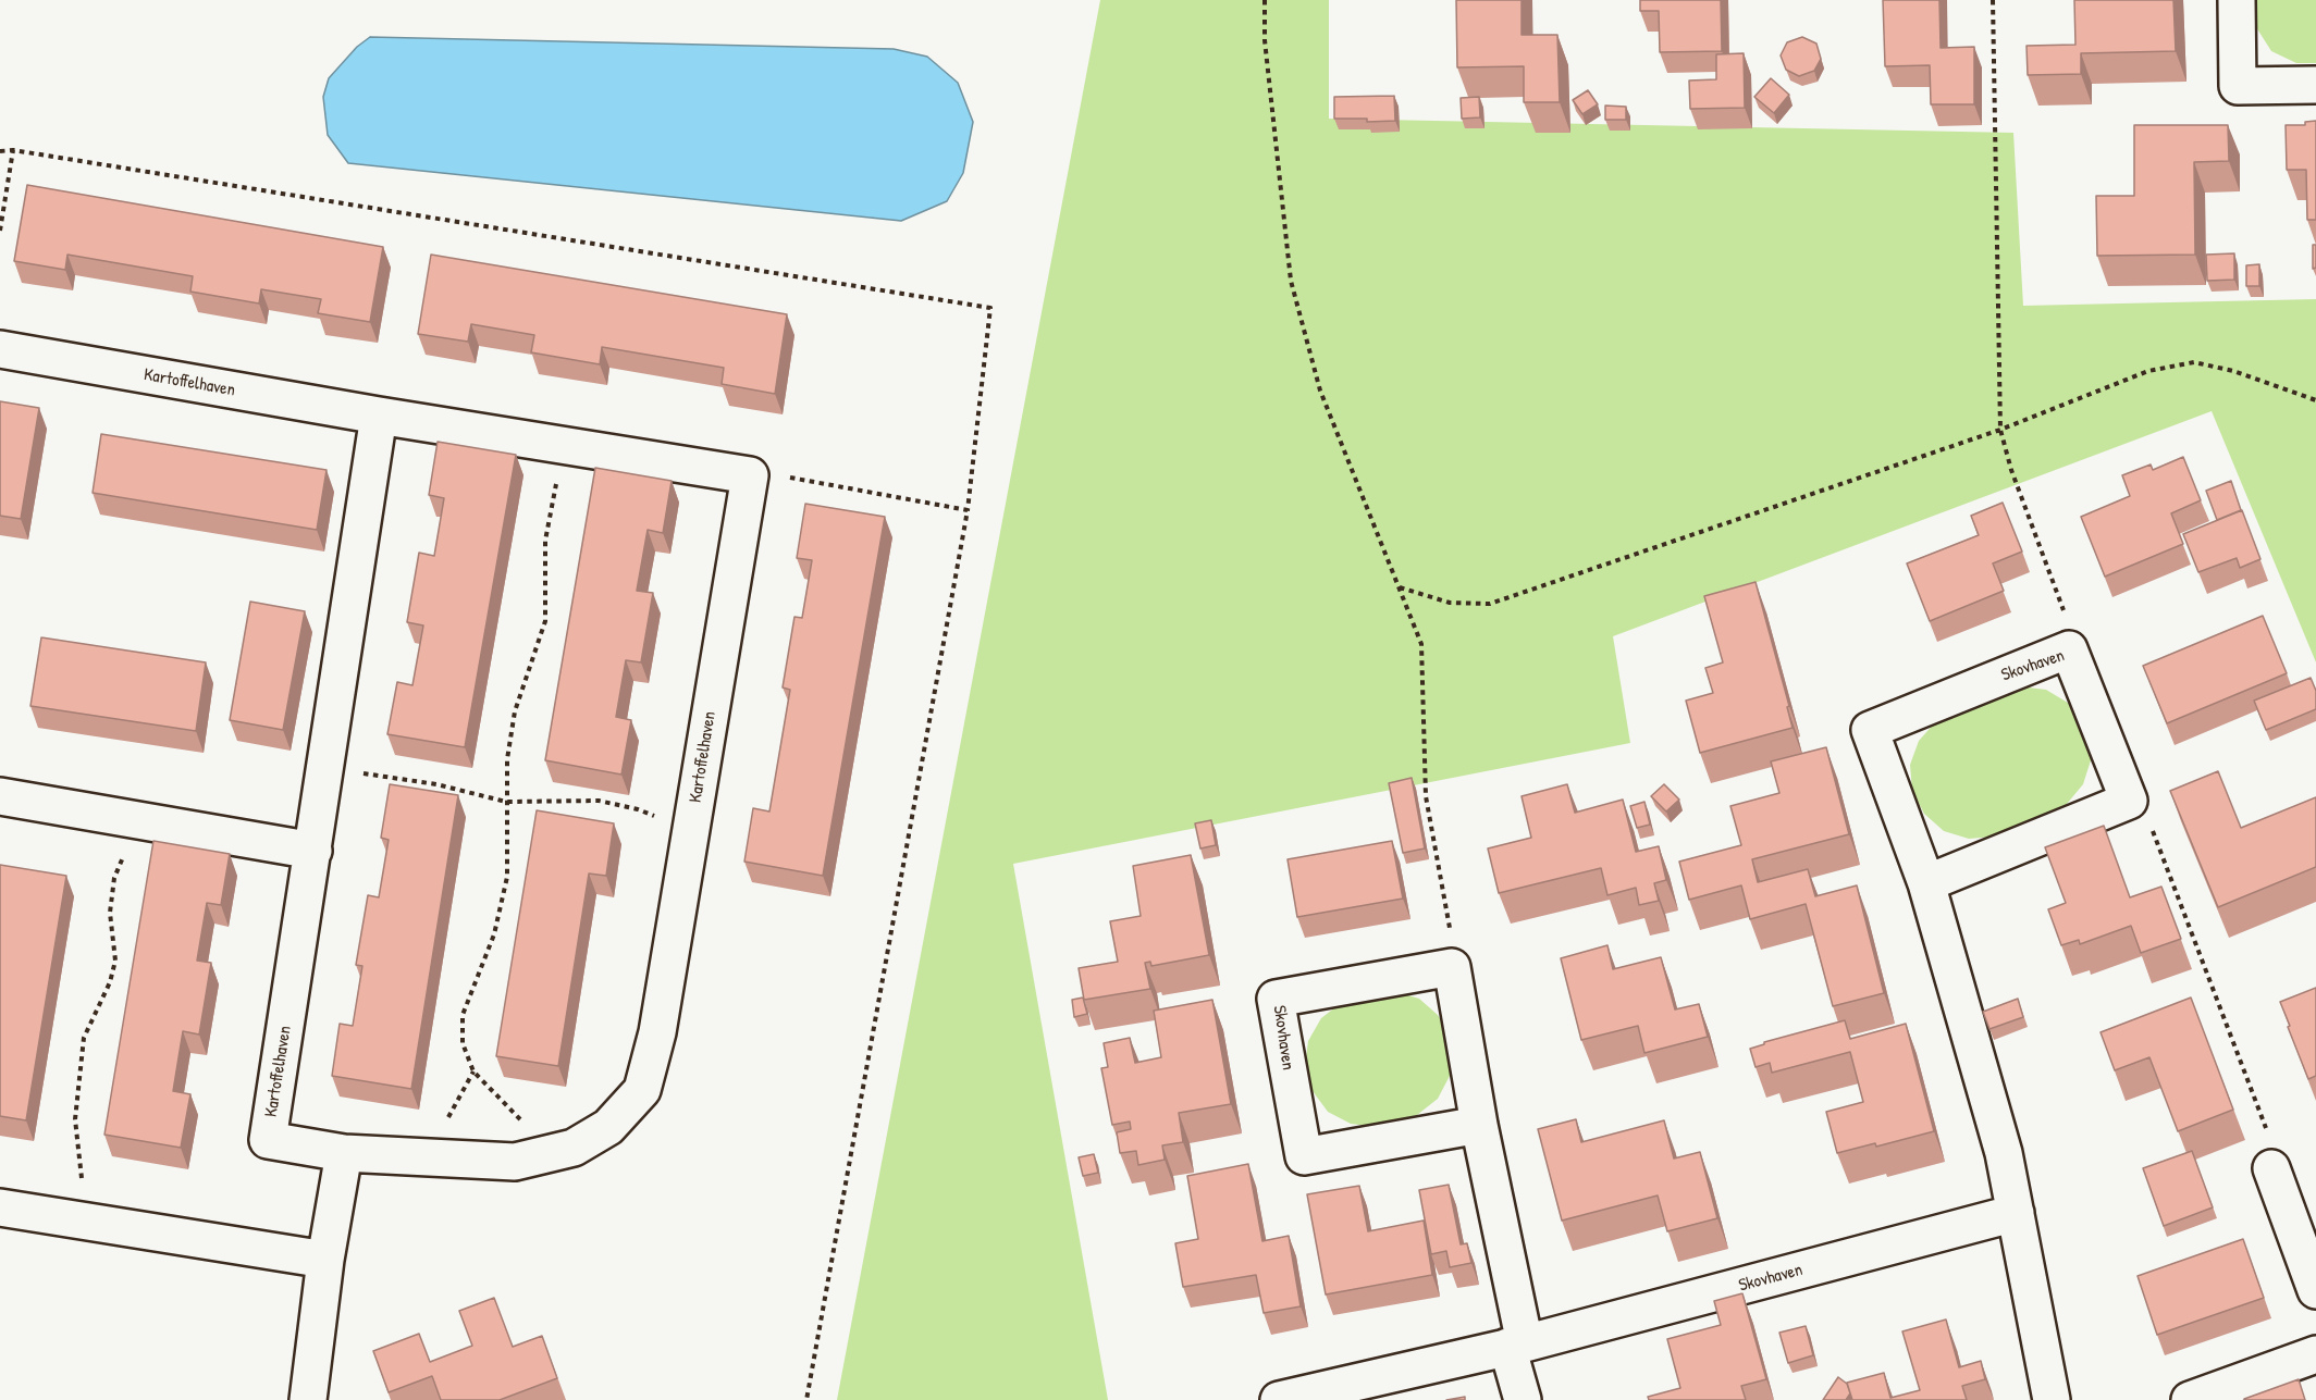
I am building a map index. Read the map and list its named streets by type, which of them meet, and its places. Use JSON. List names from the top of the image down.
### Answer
{
  "streets": {
    "street": ["Kartoffelhaven", "Skovhaven"]
  }
}
